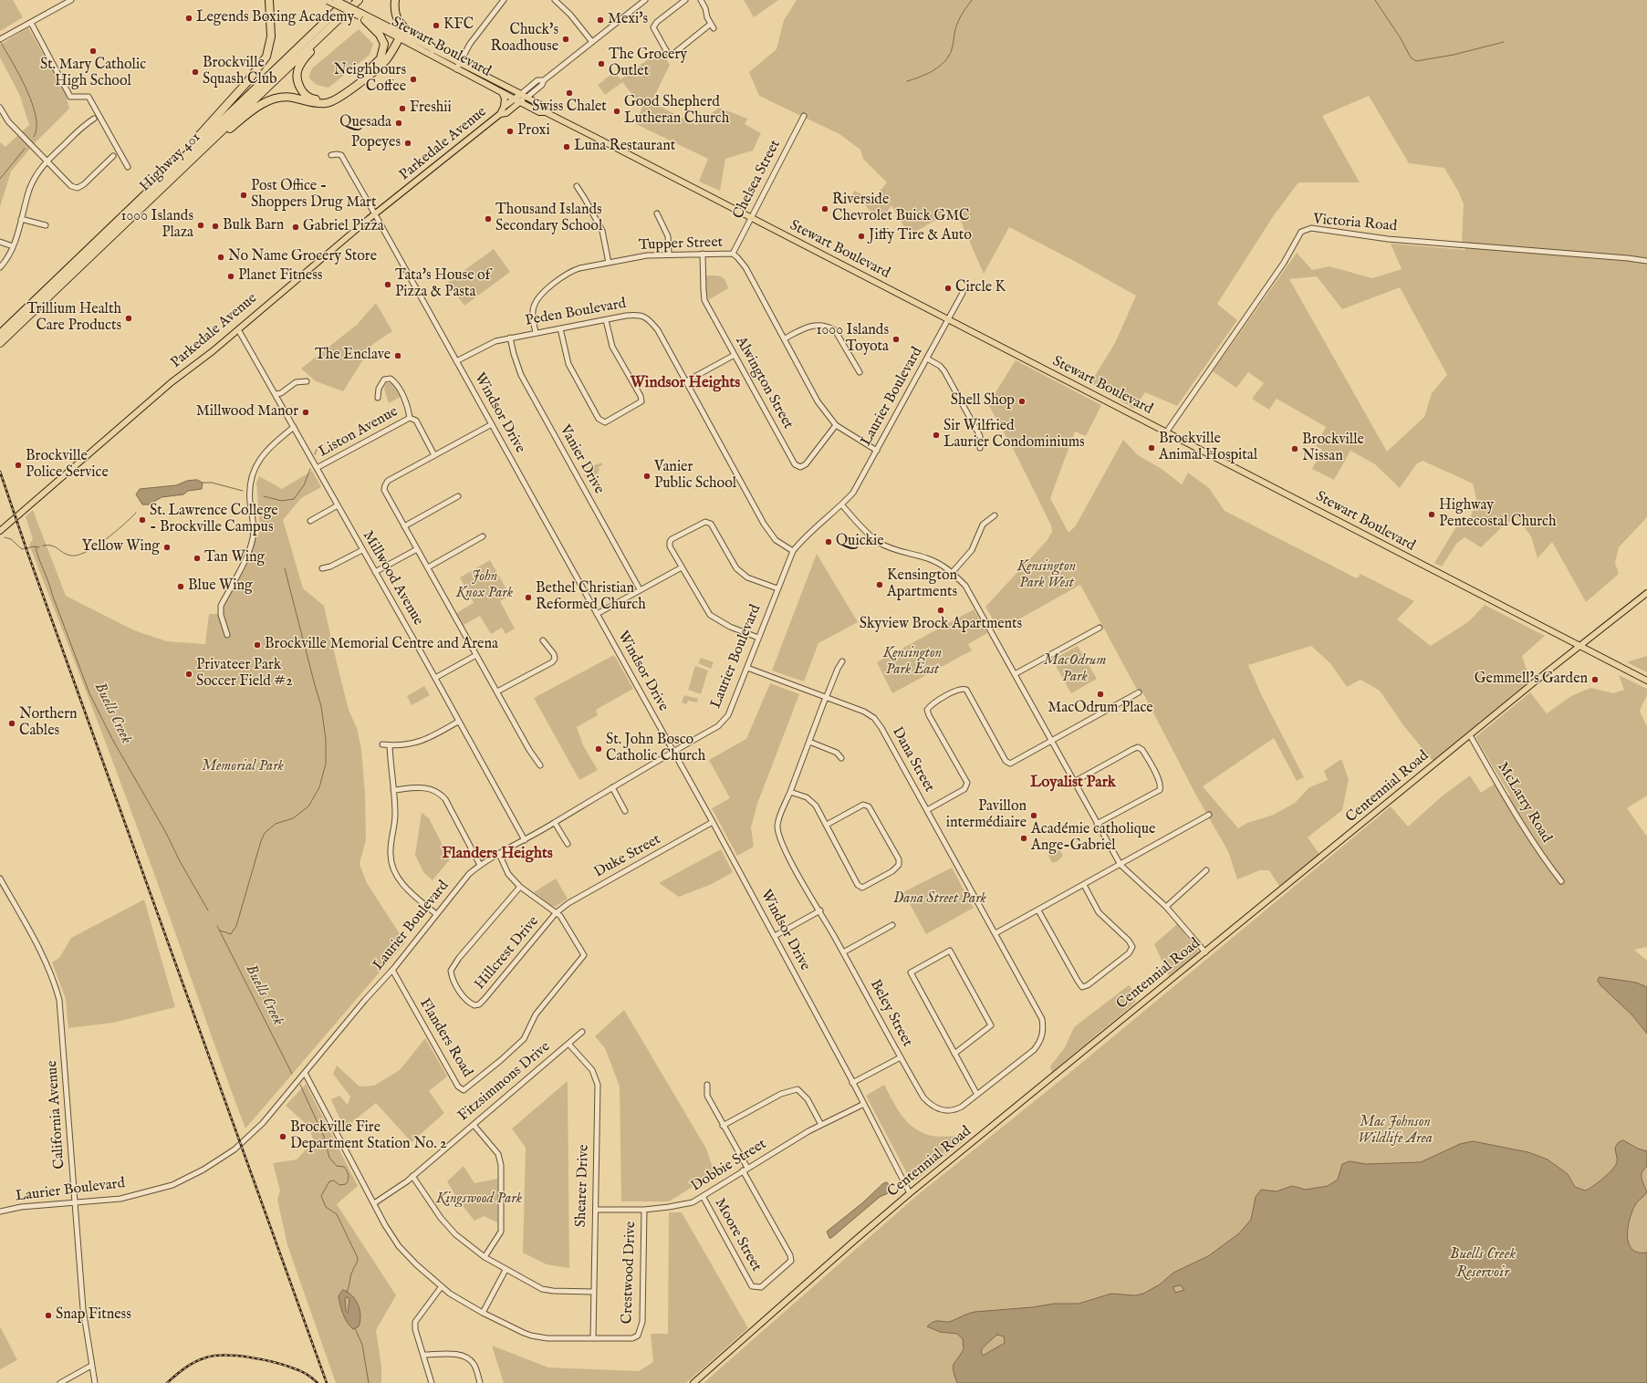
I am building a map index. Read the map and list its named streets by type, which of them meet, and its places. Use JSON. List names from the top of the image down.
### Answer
{
  "streets": {
    "highway": ["Highway 401"],
    "main road": ["Stewart Boulevard", "Parkedale Avenue", "Centennial Road"],
    "street": [
      "Chelsea Street",
      "Victoria Road",
      "Tupper Street",
      "Peden Boulevard",
      "Alwington Street",
      "Laurier Boulevard",
      "Windsor Drive",
      "Liston Avenue",
      "Vanier Drive",
      "Millwood Avenue",
      "Dana Street",
      "McLarry Road",
      "Duke Street",
      "Hillcrest Drive",
      "Beley Street",
      "Flanders Road",
      "Fitzsimmons Drive",
      "California Avenue",
      "Dobbie Street",
      "Shearer Drive",
      "Moore Street",
      "Crestwood Drive"
    ]
  },
  "crossings": [
    ["Stewart Boulevard", "Parkedale Avenue"],
    ["Stewart Boulevard", "Chelsea Street"],
    ["Stewart Boulevard", "Victoria Road"],
    ["Stewart Boulevard", "Laurier Boulevard"],
    ["Stewart Boulevard", "Centennial Road"],
    ["Parkedale Avenue", "Windsor Drive"],
    ["Parkedale Avenue", "Millwood Avenue"],
    ["Chelsea Street", "Tupper Street"],
    ["Tupper Street", "Peden Boulevard"],
    ["Tupper Street", "Alwington Street"],
    ["Tupper Street", "Laurier Boulevard"],
    ["Peden Boulevard", "Laurier Boulevard"],
    ["Peden Boulevard", "Windsor Drive"],
    ["Peden Boulevard", "Vanier Drive"],
    ["Laurier Boulevard", "Windsor Drive"],
    ["Laurier Boulevard", "Millwood Avenue"],
    ["Laurier Boulevard", "Dana Street"],
    ["Laurier Boulevard", "Flanders Road"],
    ["Laurier Boulevard", "California Avenue"],
    ["Windsor Drive", "Centennial Road"],
    ["Windsor Drive", "Duke Street"],
    ["Windsor Drive", "Dobbie Street"],
    ["Liston Avenue", "Millwood Avenue"],
    ["Dana Street", "Beley Street"],
    ["Centennial Road", "McLarry Road"],
    ["Duke Street", "Hillcrest Drive"],
    ["Duke Street", "Flanders Road"],
    ["Hillcrest Drive", "Flanders Road"],
    ["Fitzsimmons Drive", "Shearer Drive"],
    ["Dobbie Street", "Shearer Drive"],
    ["Dobbie Street", "Moore Street"],
    ["Dobbie Street", "Crestwood Drive"],
    ["Shearer Drive", "Crestwood Drive"]
  ],
  "districts": ["Windsor Heights", "Loyalist Park", "Flanders Heights"],
  "water": ["Buells Creek", "Buells Creek Reservoir"],
  "parks": [
    "Kensington Park West",
    "John Knox Park",
    "Kensington Park East",
    "MacOdrum Park",
    "Memorial Park",
    "Dana Street Park",
    "Mac Johnson Wildlife Area",
    "Kingswood Park"
  ],
  "places": [
    "Legends Boxing Academy",
    "Mexi's",
    "KFC",
    "Chuck's Roadhouse",
    "St. Mary Catholic High School",
    "The Grocery Outlet",
    "Brockville Squash Club",
    "Neighbours Coffee",
    "Swiss Chalet",
    "Freshii",
    "Good Shepherd Lutheran Church",
    "Quesada",
    "Proxi",
    "Popeyes",
    "Luna Restaurant",
    "Post Office - Shoppers Drug Mart",
    "Riverside Chevrolet Buick GMC",
    "Thousand Islands Secondary School",
    "1000 Islands Plaza",
    "Bulk Barn",
    "Gabriel Pizza",
    "Jiffy Tire & Auto",
    "No Name Grocery Store",
    "Planet Fitness",
    "Tata's House of Pizza & Pasta",
    "Circle K",
    "Trillium Health Care Products",
    "1000 Islands Toyota",
    "The Enclave",
    "Shell Shop",
    "Millwood Manor",
    "Sir Wilfried Laurier Condominiums",
    "Brockville Animal Hospital",
    "Brockville Nissan",
    "Brockville Police Service",
    "Vanier Public School",
    "Highway Pentecostal Church",
    "St. Lawrence College - Brockville Campus",
    "Quickie",
    "Yellow Wing",
    "Tan Wing",
    "Kensington Apartments",
    "Blue Wing",
    "Bethel Christian Reformed Church",
    "Skyview Brock Apartments",
    "Brockville Memorial Centre and Arena",
    "Privateer Park Soccer Field #2",
    "Gemmell's Garden",
    "MacOdrum Place",
    "Northern Cables",
    "St. John Bosco Catholic Church",
    "Pavillon intermédiaire",
    "Académie catholique Ange-Gabriel",
    "Brockville Fire Department Station No. 2",
    "Snap Fitness"
  ]
}
